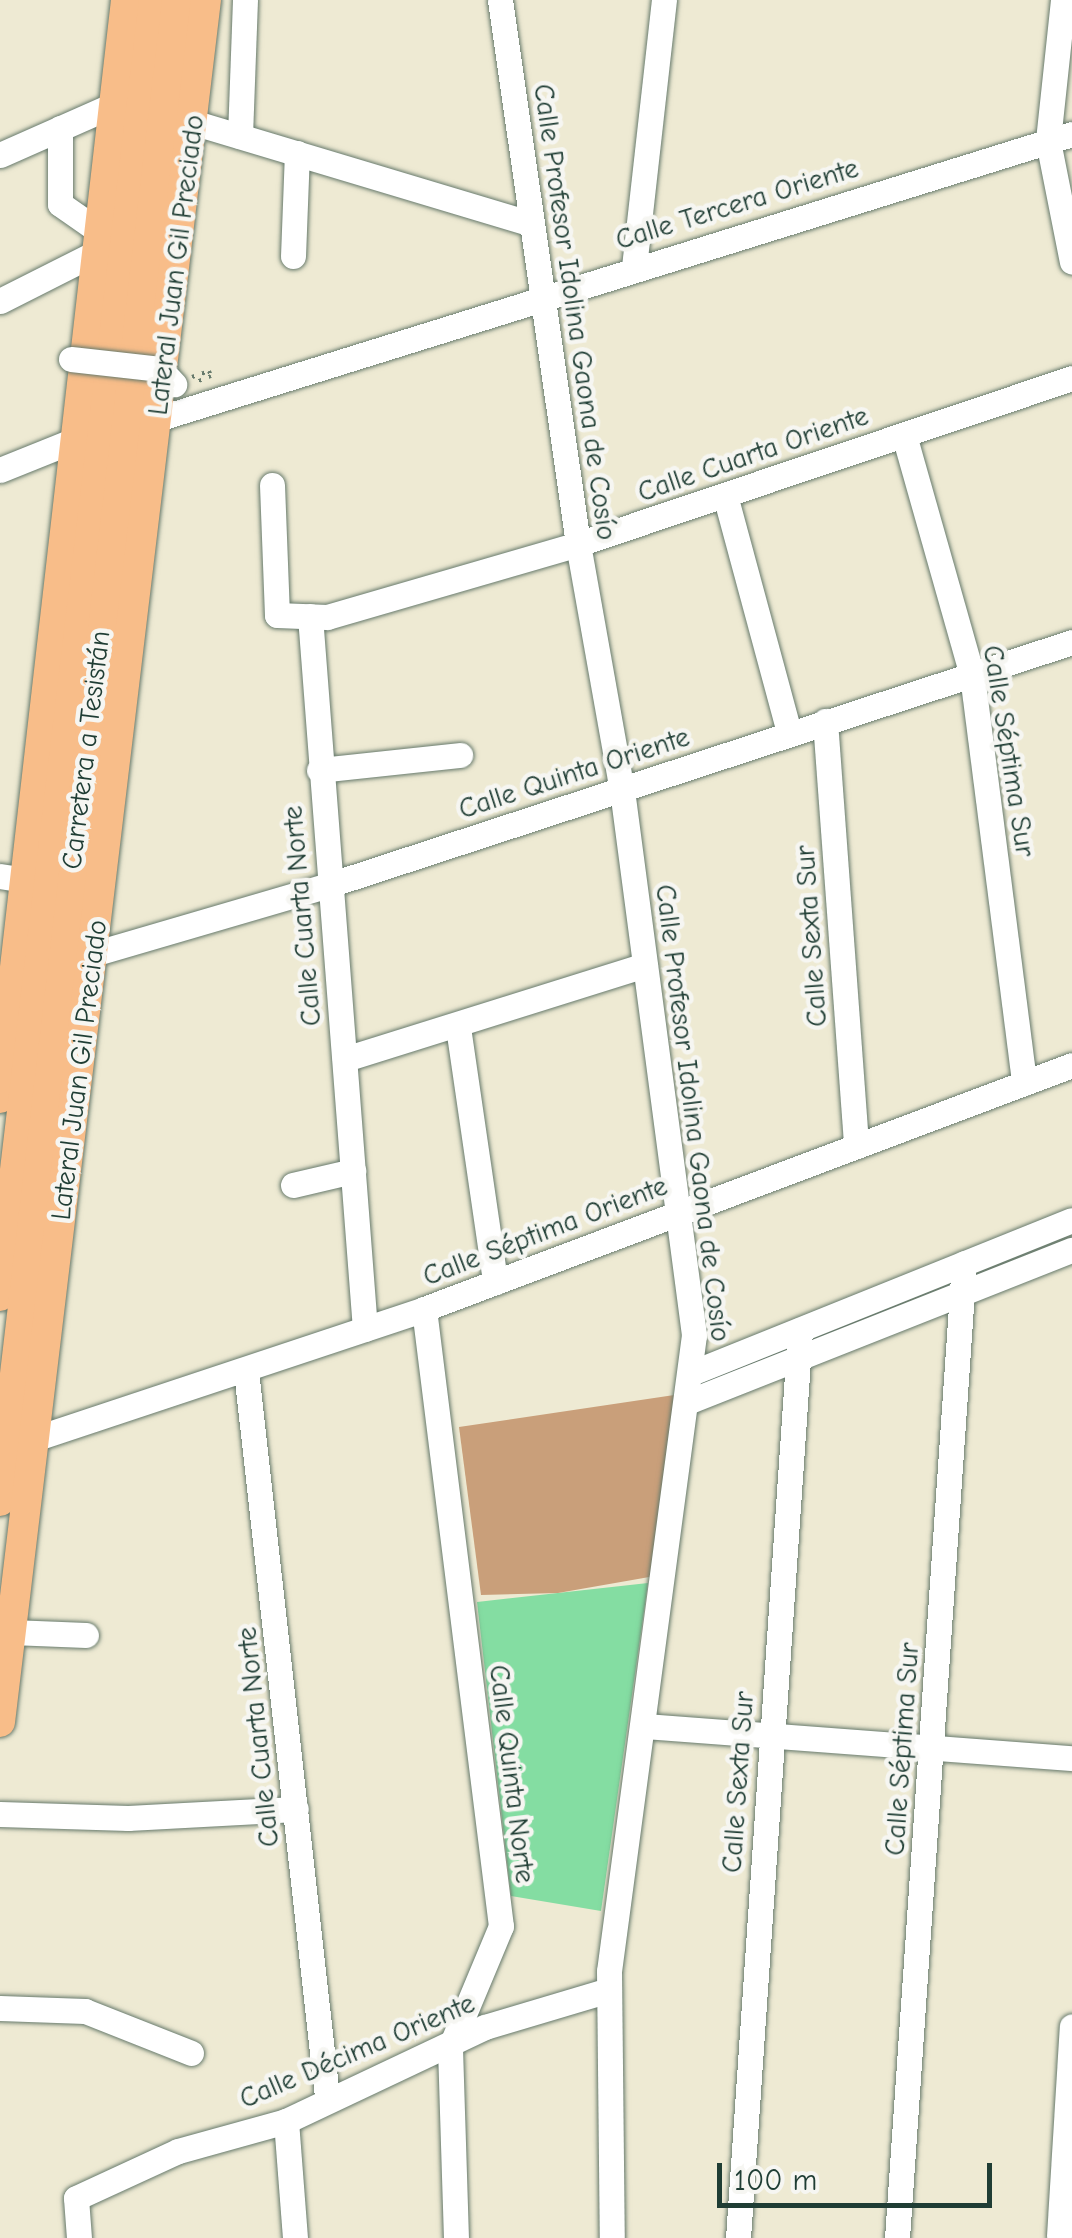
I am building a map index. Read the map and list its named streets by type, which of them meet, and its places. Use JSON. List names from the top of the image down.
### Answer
{
  "streets": {
    "main road": ["Lateral Juan Gil Preciado", "Carretera a Tesistán"],
    "street": [
      "Calle Tercera Oriente",
      "Calle Profesor Idolina Gaona de Cosío",
      "Calle Cuarta Oriente",
      "Calle Séptima Sur",
      "Calle Quinta Oriente",
      "Calle Cuarta Norte",
      "Calle Sexta Sur",
      "Calle Séptima Oriente",
      "Calle Quinta Norte",
      "Calle Décima Oriente"
    ]
  },
  "crossings": [
    ["Calle Tercera Oriente", "Lateral Juan Gil Preciado"],
    ["Calle Tercera Oriente", "Calle Profesor Idolina Gaona de Cosío"],
    ["Calle Tercera Oriente", "Carretera a Tesistán"],
    ["Lateral Juan Gil Preciado", "Calle Quinta Oriente"],
    ["Lateral Juan Gil Preciado", "Calle Séptima Oriente"],
    ["Calle Profesor Idolina Gaona de Cosío", "Calle Cuarta Oriente"],
    ["Calle Profesor Idolina Gaona de Cosío", "Calle Quinta Oriente"],
    ["Calle Profesor Idolina Gaona de Cosío", "Calle Séptima Oriente"],
    ["Calle Profesor Idolina Gaona de Cosío", "Calle Décima Oriente"],
    ["Calle Cuarta Oriente", "Calle Séptima Sur"],
    ["Calle Cuarta Oriente", "Calle Cuarta Norte"],
    ["Calle Séptima Sur", "Calle Quinta Oriente"],
    ["Calle Séptima Sur", "Calle Séptima Oriente"],
    ["Calle Quinta Oriente", "Calle Cuarta Norte"],
    ["Calle Quinta Oriente", "Calle Sexta Sur"],
    ["Calle Cuarta Norte", "Calle Séptima Oriente"],
    ["Calle Cuarta Norte", "Calle Décima Oriente"],
    ["Calle Sexta Sur", "Calle Séptima Oriente"],
    ["Calle Séptima Oriente", "Calle Quinta Norte"],
    ["Calle Quinta Norte", "Calle Décima Oriente"]
  ],
  "scale_bar": "100 m"
}
